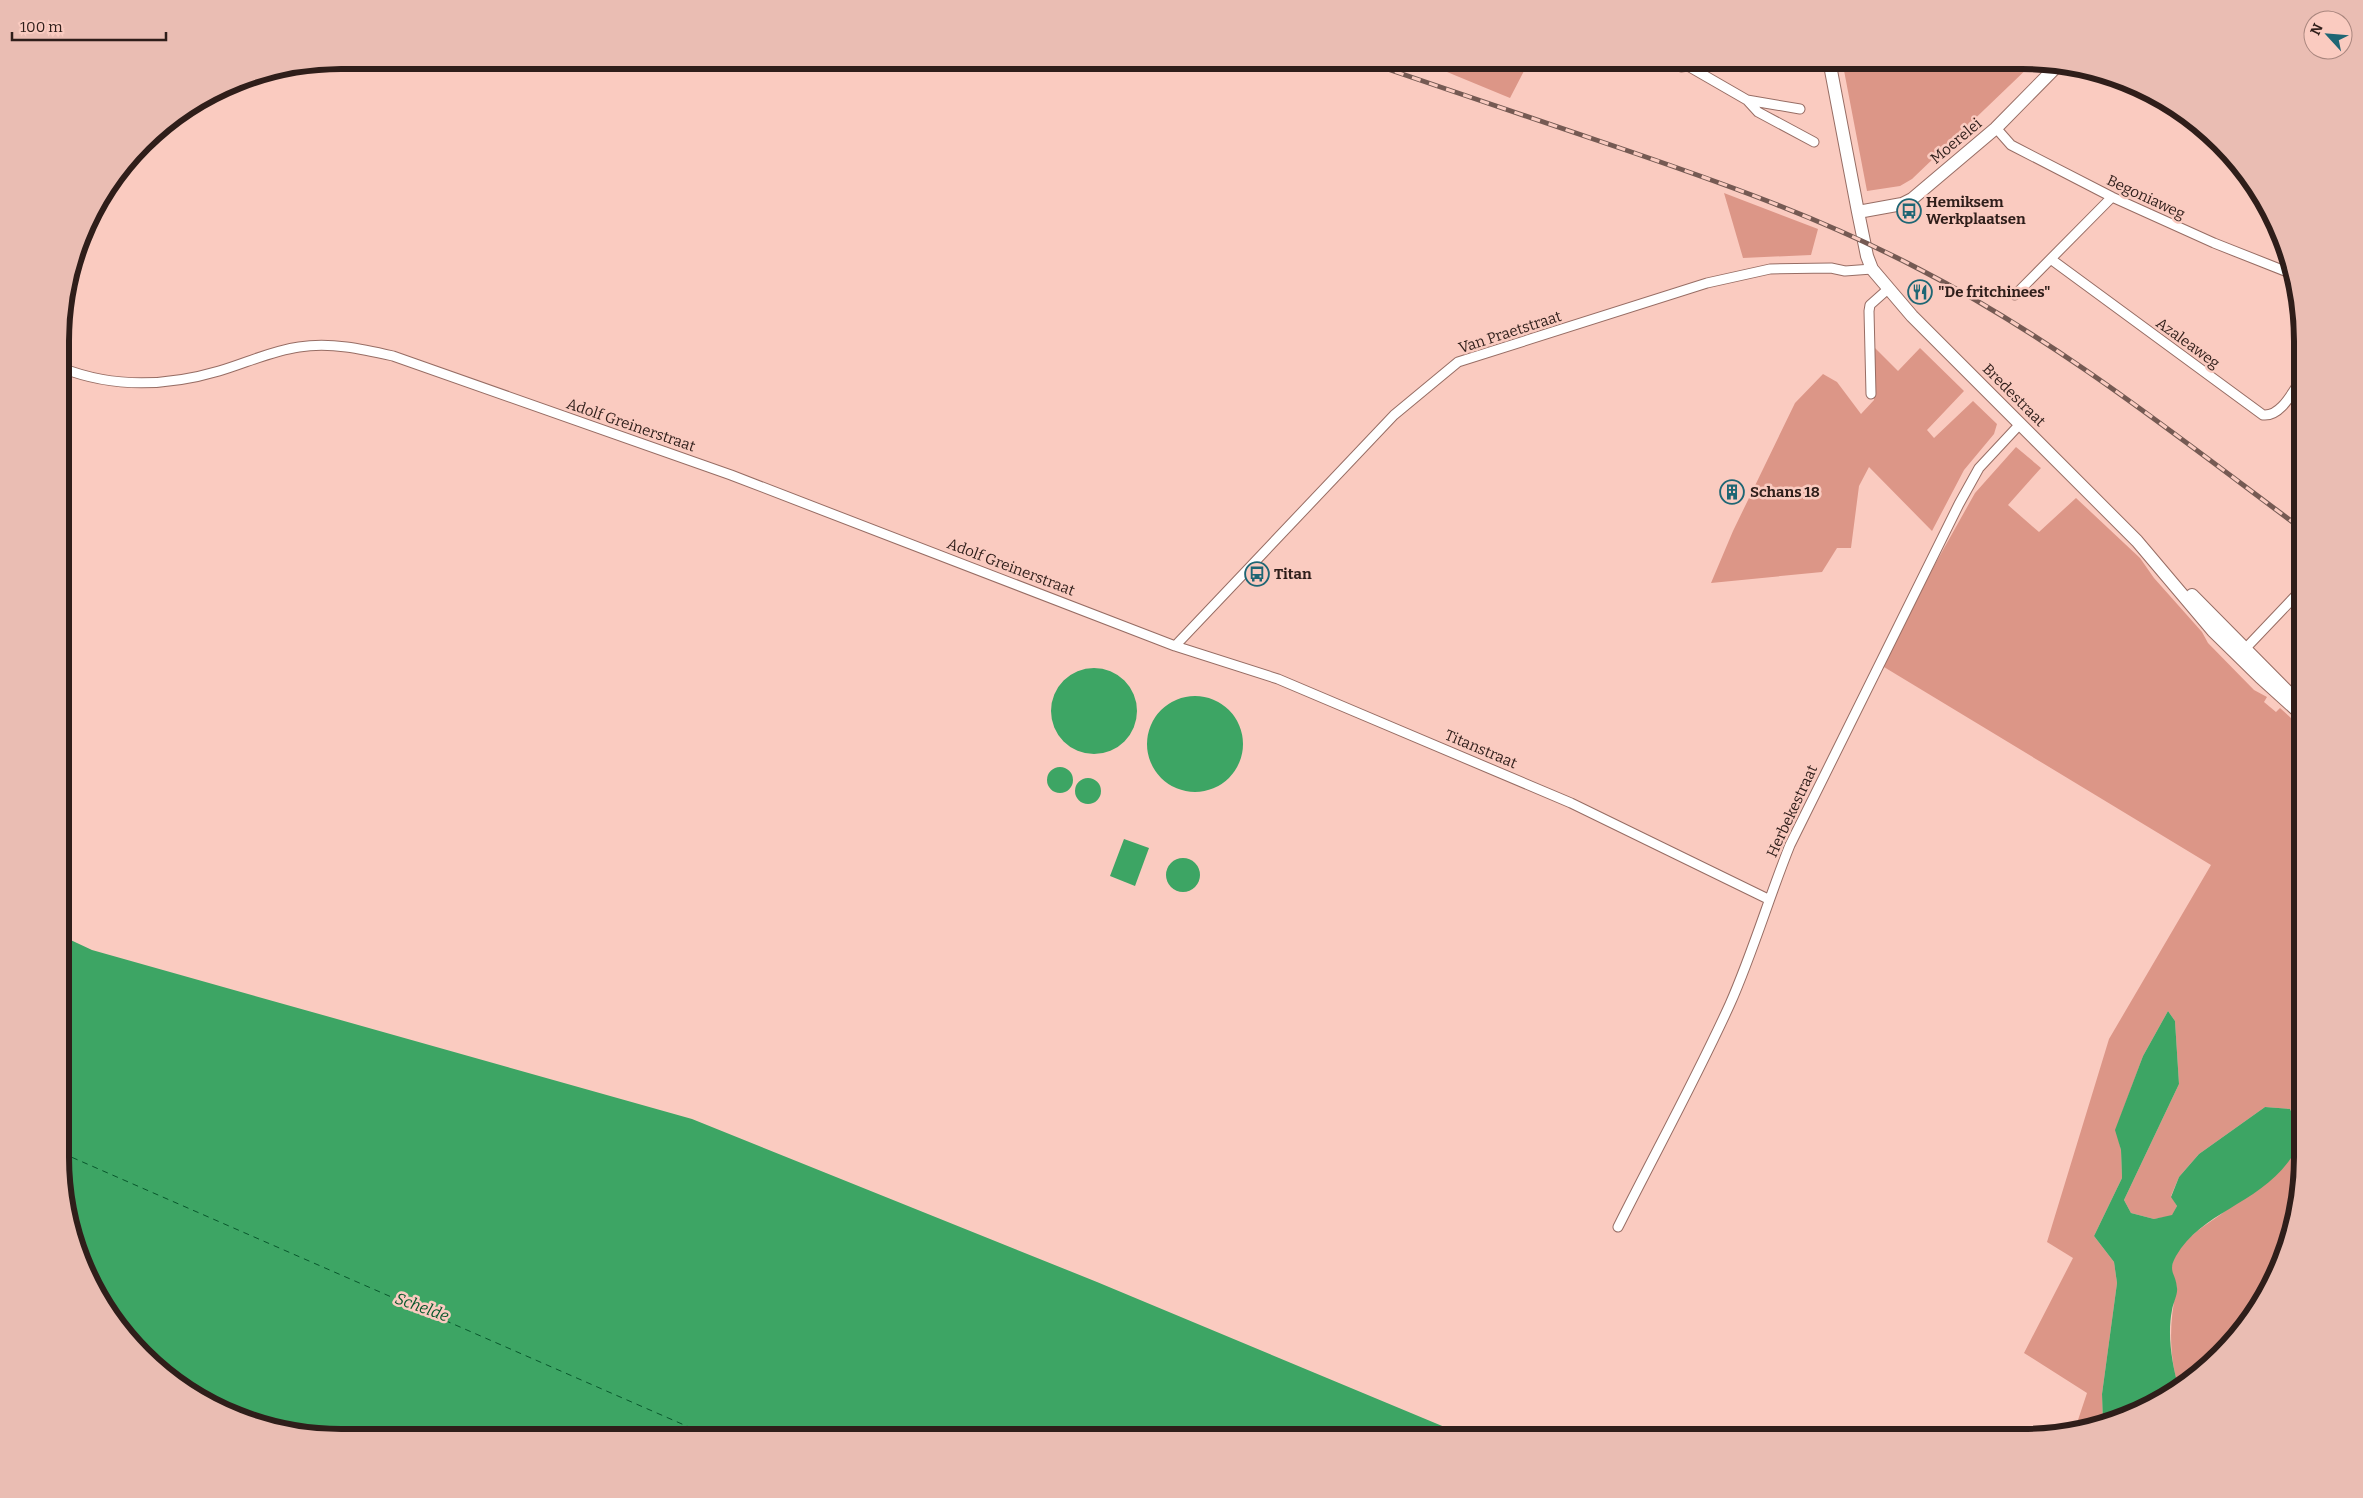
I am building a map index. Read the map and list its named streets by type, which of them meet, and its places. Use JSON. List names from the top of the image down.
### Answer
{
  "streets": {
    "main road": ["Moerelei", "Bredestraat"],
    "street": [
      "Begoniaweg",
      "Van Praetstraat",
      "Azaleaweg",
      "Adolf Greinerstraat",
      "Titanstraat",
      "Herbekestraat"
    ]
  },
  "crossings": [
    ["Moerelei", "Begoniaweg"],
    ["Van Praetstraat", "Bredestraat"],
    ["Van Praetstraat", "Adolf Greinerstraat"],
    ["Van Praetstraat", "Titanstraat"],
    ["Bredestraat", "Herbekestraat"],
    ["Adolf Greinerstraat", "Titanstraat"],
    ["Titanstraat", "Herbekestraat"]
  ],
  "water": ["Schelde"],
  "places": {
    "bus stop": ["Hemiksem Werkplaatsen", "Titan"],
    "restaurant": ["\"De fritchinees\""],
    "building": ["Schans 18"]
  },
  "scale_bar": "100 m",
  "north": "top left"
}
